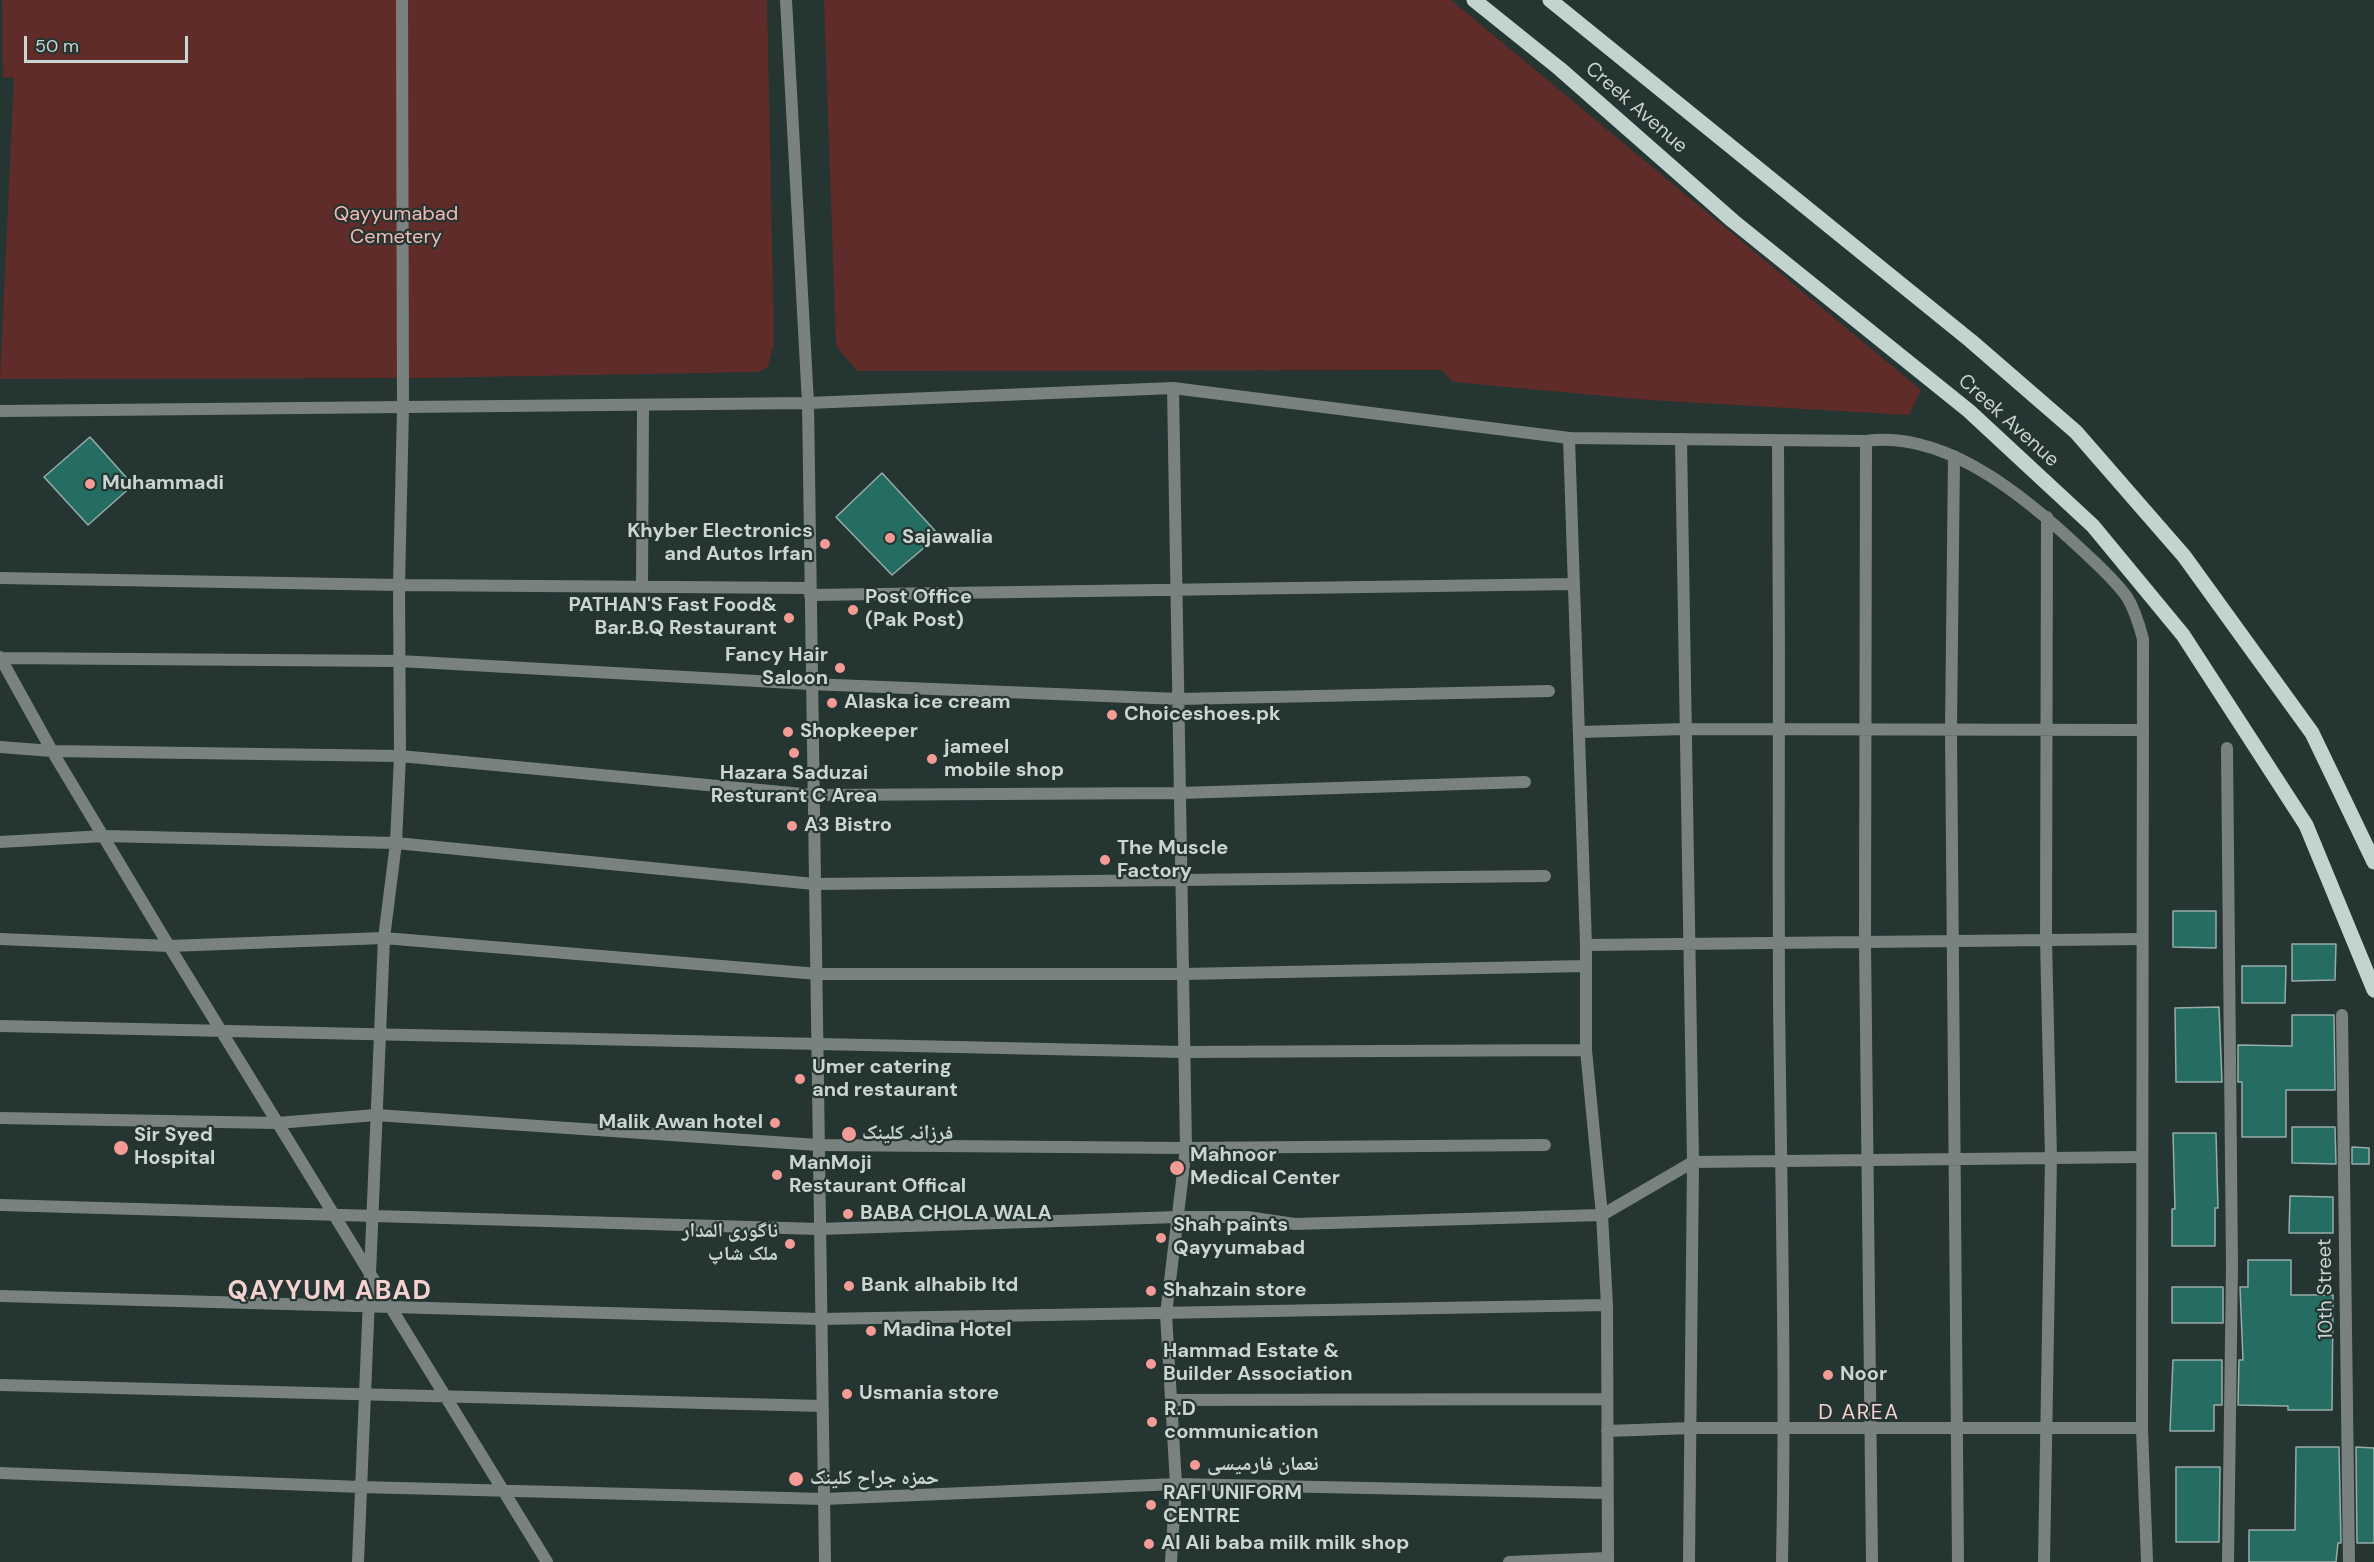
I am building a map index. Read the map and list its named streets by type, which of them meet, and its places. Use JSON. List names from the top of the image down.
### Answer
{
  "streets": {
    "main road": ["Creek Avenue"],
    "street": ["10th Street"]
  },
  "districts": ["QAYYUM ABAD", "D AREA"],
  "parks": ["Qayyumabad Cemetery"],
  "places": [
    "Muhammadi",
    "Sajawalia",
    "Khyber Electronics and Autos Irfan",
    "Post Office (Pak Post)",
    "PATHAN'S Fast Food& Bar.B.Q Restaurant",
    "Fancy Hair Saloon",
    "Alaska ice cream",
    "Choiceshoes.pk",
    "Shopkeeper",
    "Hazara Saduzai Resturant C Area",
    "jameel mobile shop",
    "A3 Bistro",
    "The Muscle Factory",
    "Umer catering and restaurant",
    "Malik Awan hotel",
    "فرزانہ کلینک",
    "Sir Syed Hospital",
    "Mahnoor Medical Center",
    "ManMoji Restaurant Offical",
    "BABA CHOLA WALA",
    "Shah paints Qayyumabad",
    "ناگوری المدار ملک شاپ",
    "Bank alhabib ltd",
    "Shahzain store",
    "Madina Hotel",
    "Hammad Estate & Builder Association",
    "Noor",
    "Usmania store",
    "R.D communication",
    "نعمان فارمیسی",
    "حمزہ جراح کلینک",
    "RAFI UNIFORM CENTRE",
    "Al Ali baba milk milk shop"
  ],
  "scale_bar": "50 m"
}
